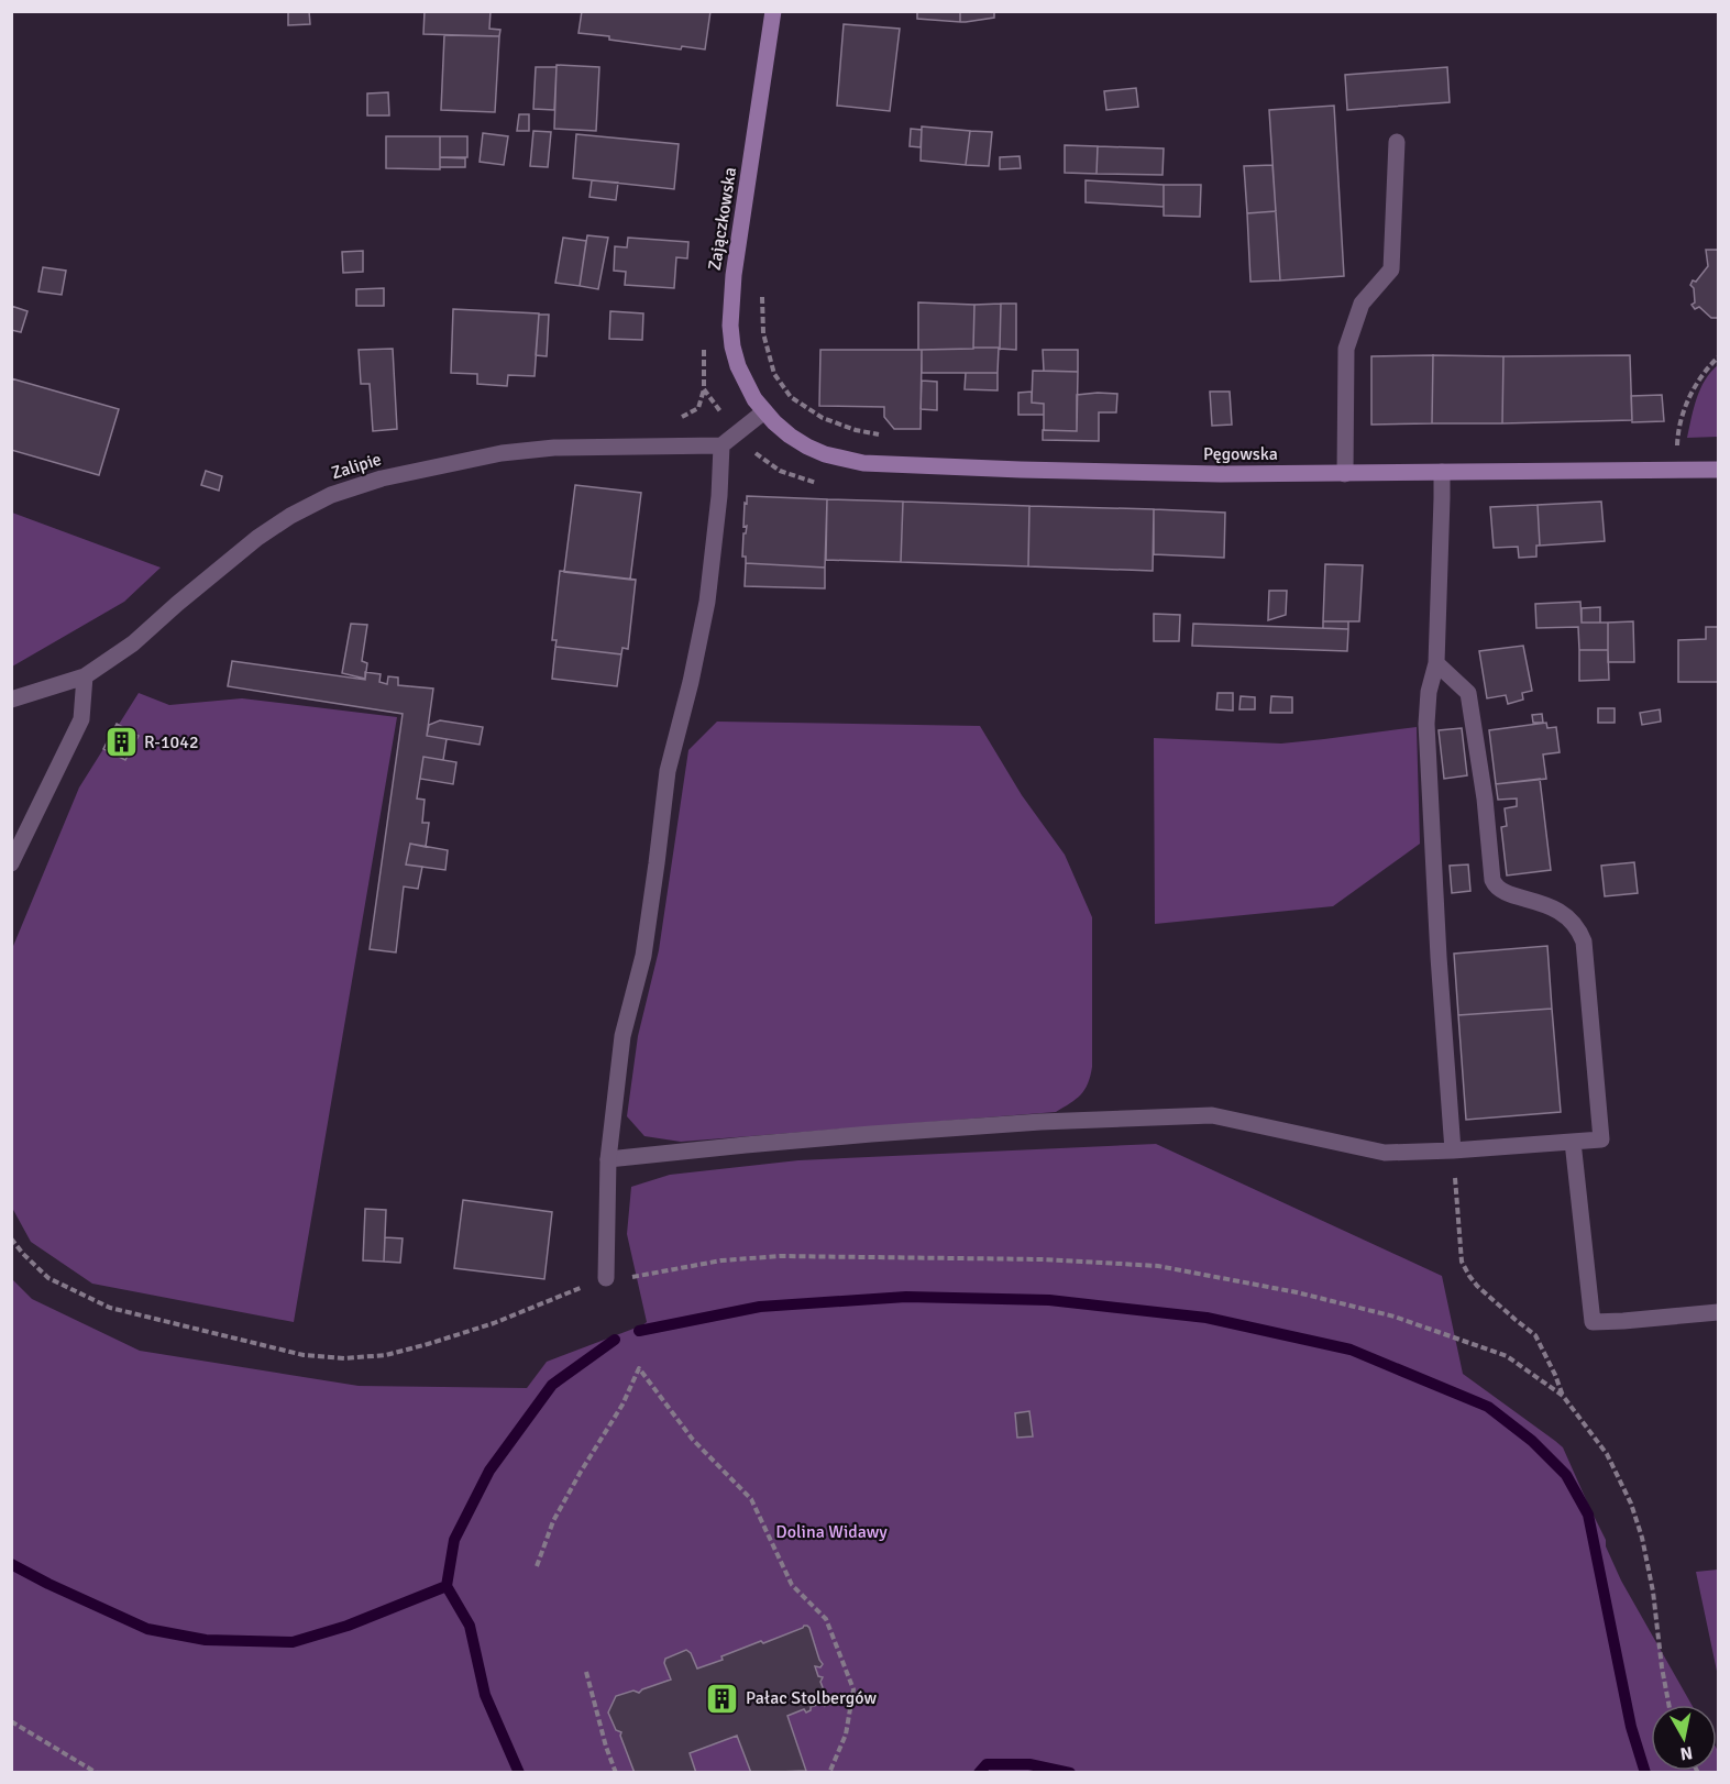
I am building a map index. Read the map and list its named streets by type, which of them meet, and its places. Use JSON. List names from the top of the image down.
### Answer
{
  "streets": {
    "main road": ["Zajączkowska", "Pęgowska"],
    "street": ["Zalipie"]
  },
  "crossings": [
    ["Zajączkowska", "Pęgowska"]
  ],
  "parks": ["Dolina Widawy"],
  "places": {
    "building": ["R-1042", "Pałac Stolbergów"]
  },
  "north": "bottom"
}
